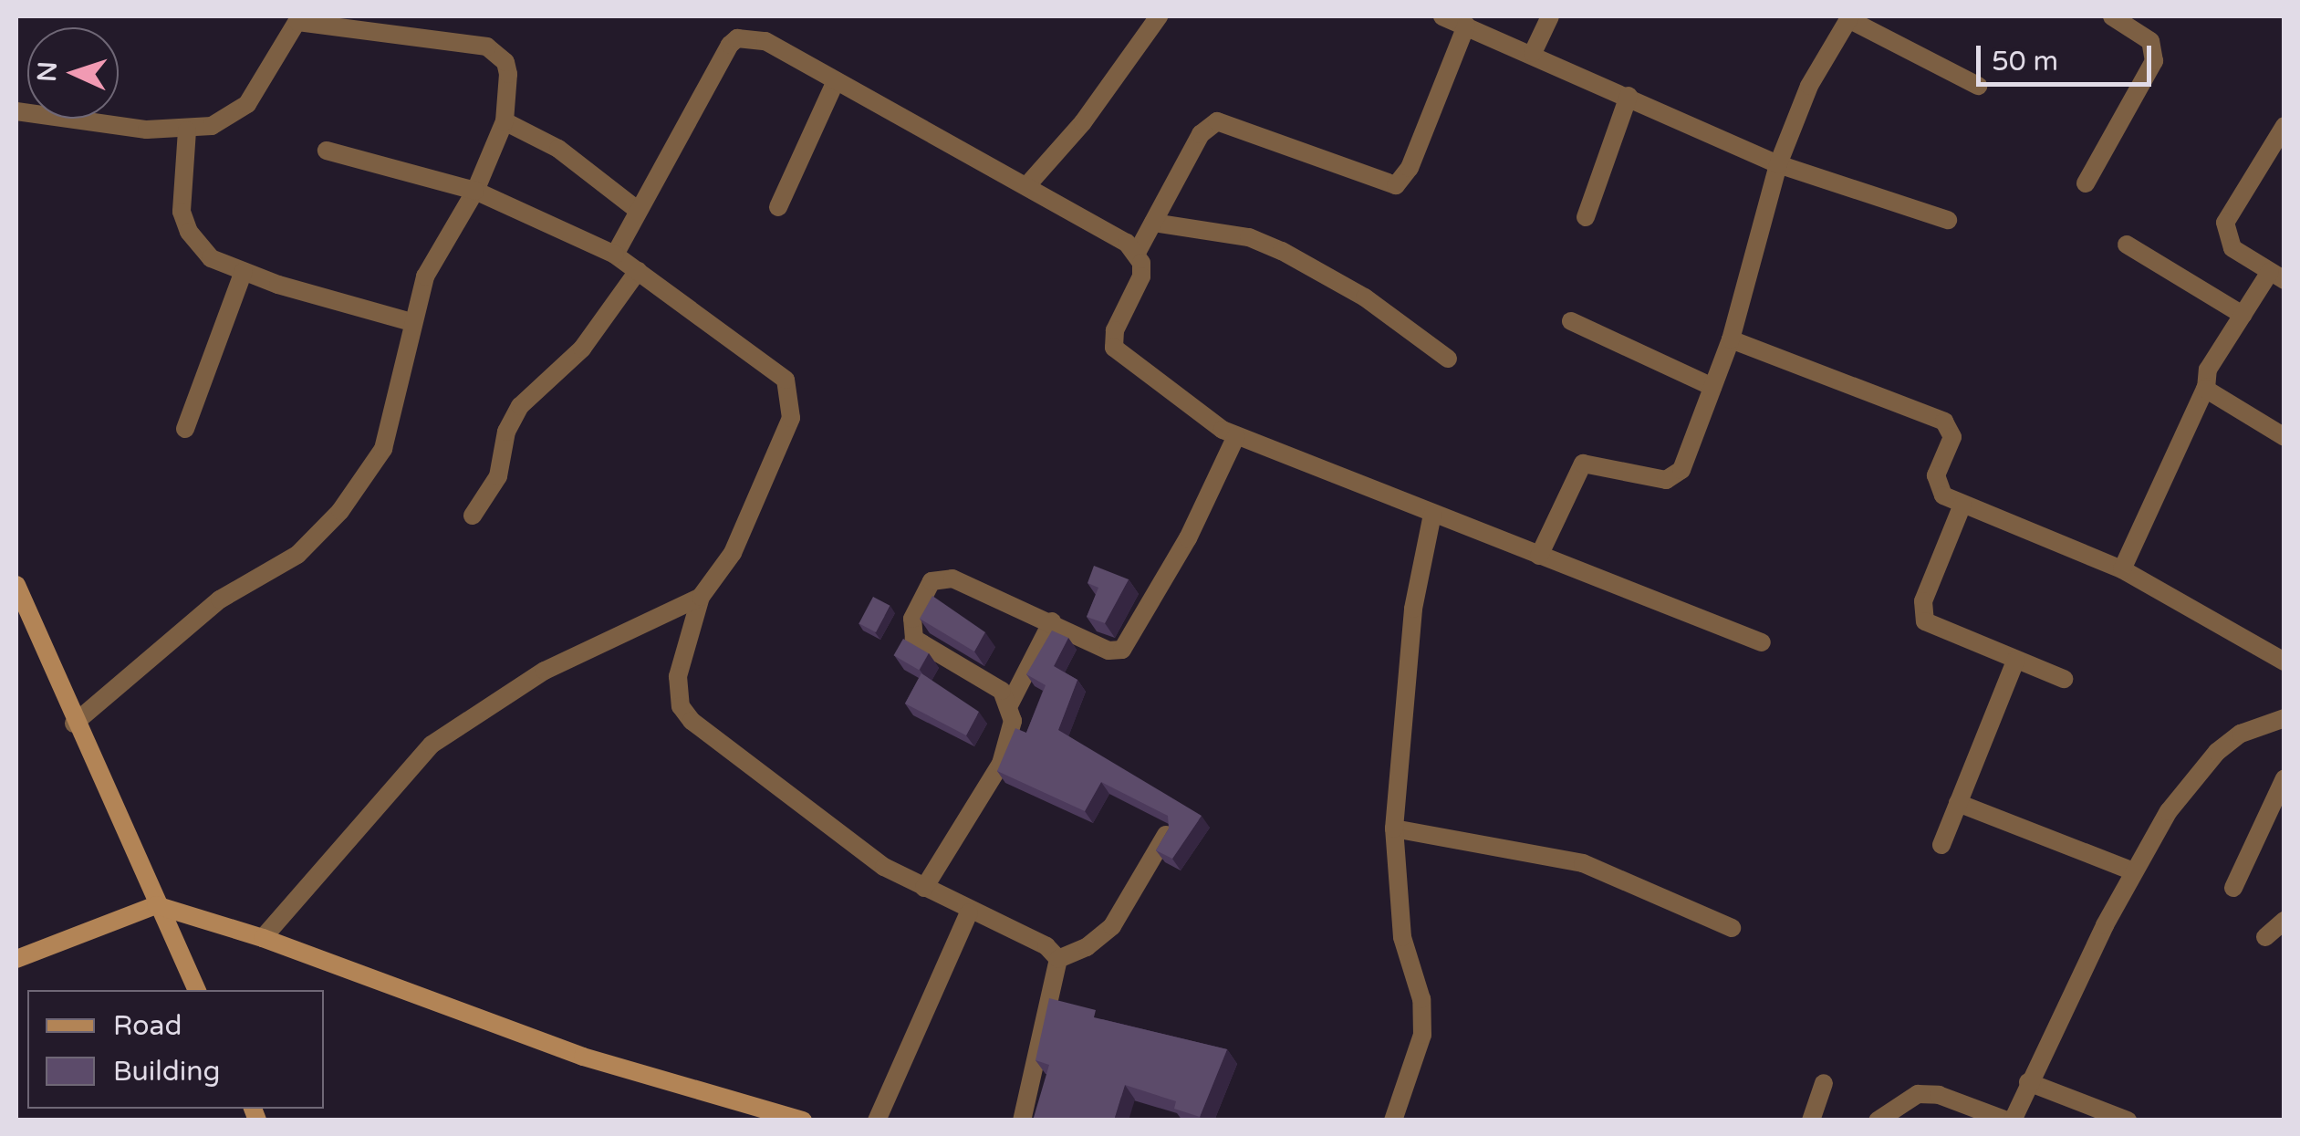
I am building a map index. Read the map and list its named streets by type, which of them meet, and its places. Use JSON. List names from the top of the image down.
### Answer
{
  "legend": ["Road", "Building"],
  "scale_bar": "50 m",
  "north": "left"
}
